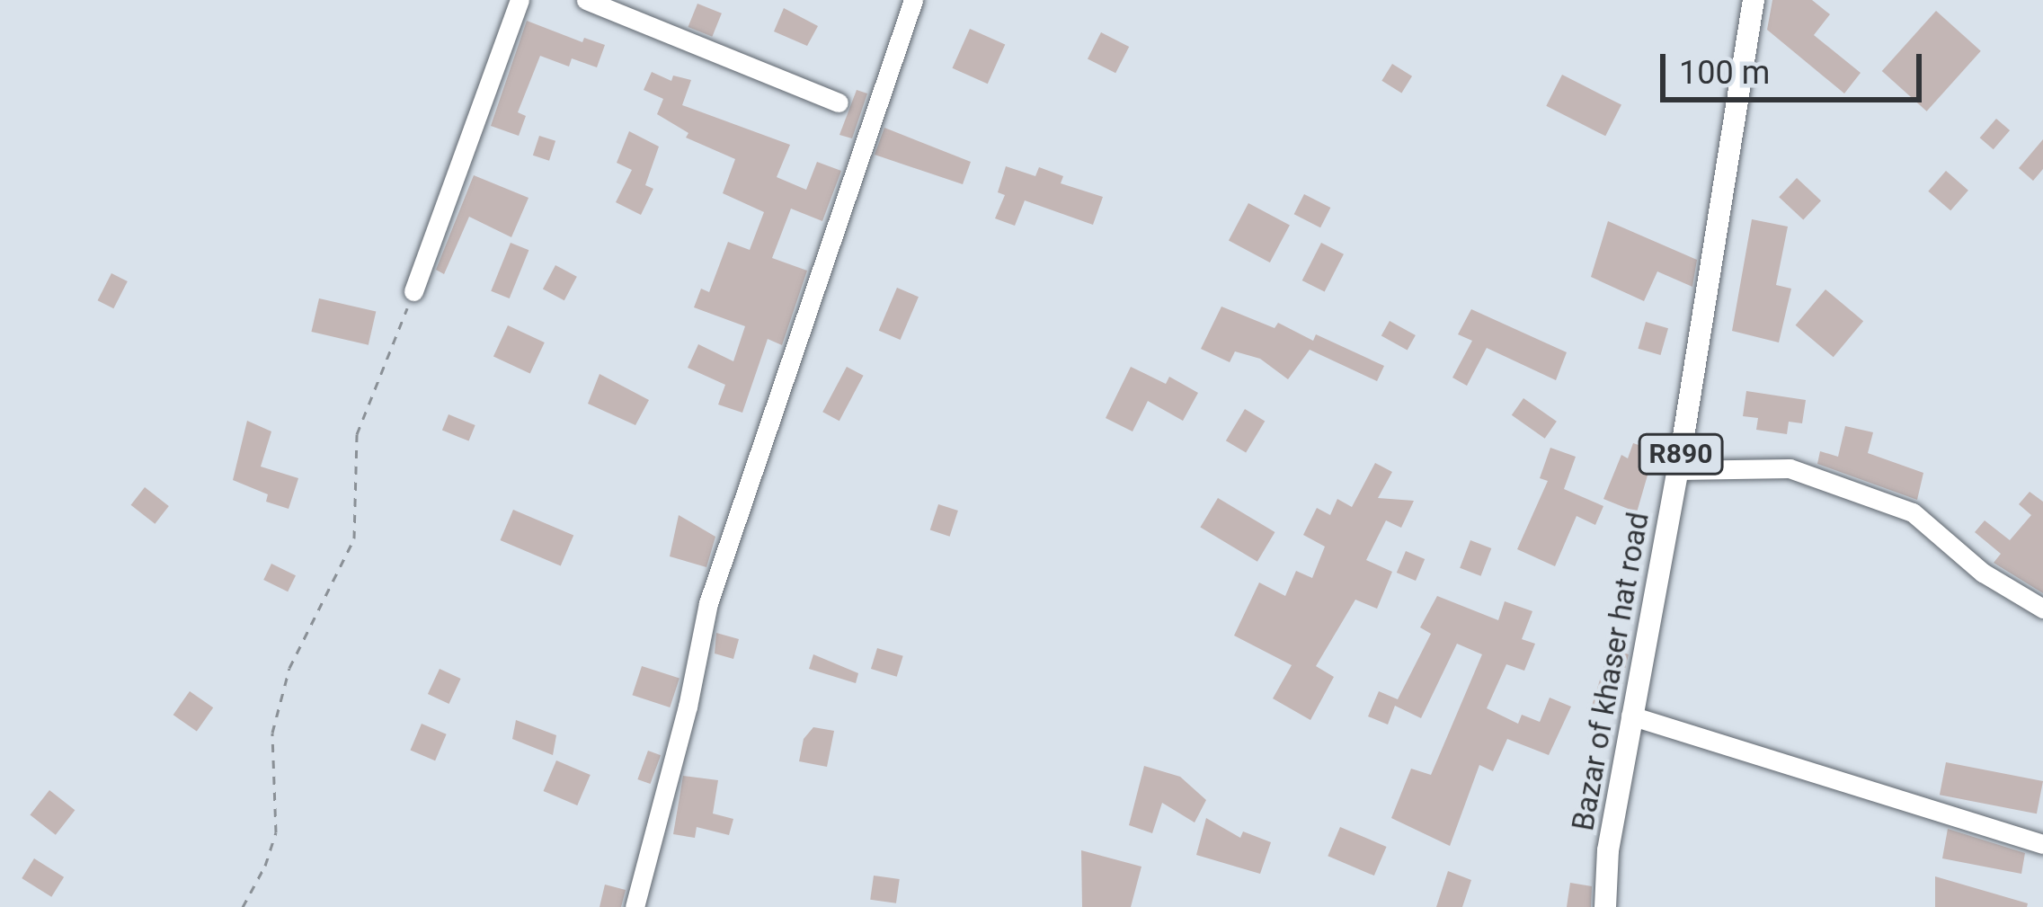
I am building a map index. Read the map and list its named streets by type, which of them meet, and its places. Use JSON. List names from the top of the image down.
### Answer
{
  "streets": {
    "main road": ["R890", "Bazar of khaser hat road"]
  },
  "scale_bar": "100 m"
}
